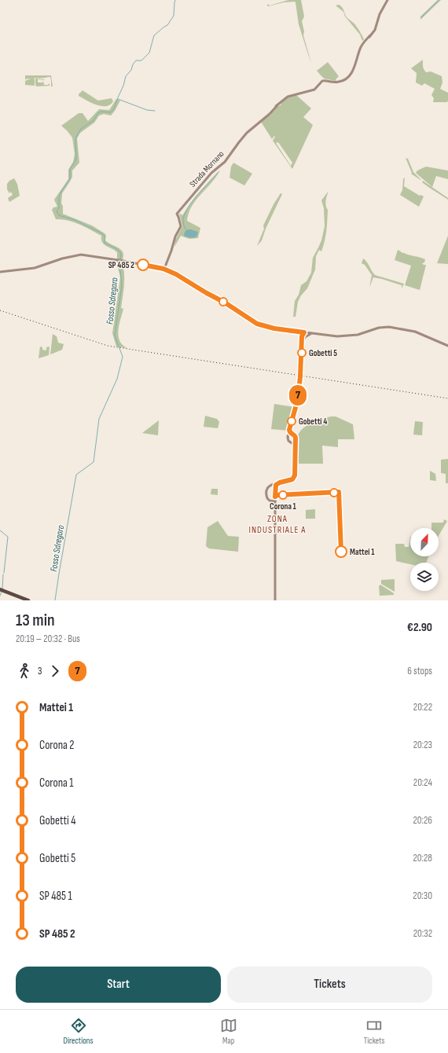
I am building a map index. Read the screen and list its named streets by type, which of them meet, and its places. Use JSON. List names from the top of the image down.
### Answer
{
  "streets": {
    "street": ["Strada Mornano"]
  },
  "districts": ["ZONA INDUSTRIALE A"],
  "water": ["Fosso Sdregaro"],
  "places": [
    "SP 485 2",
    "Gobetti 5",
    "Gobetti 4",
    "Corona 1",
    "Mattei 1"
  ],
  "lines": ["bus line 7"],
  "north": "top right",
  "page": {
    "on_map": "7",
    "heading": ["13 min", "20:19 – 20:32 · Bus", "€2.90"],
    "legs": ["3", "7", "6 stops"],
    "list": [
      {
        "name": "Mattei 1",
        "value": "20:22"
      },
      {
        "name": "Corona 2",
        "value": "20:23"
      },
      {
        "name": "Corona 1",
        "value": "20:24"
      },
      {
        "name": "Gobetti 4",
        "value": "20:26"
      },
      {
        "name": "Gobetti 5",
        "value": "20:28"
      },
      {
        "name": "SP 485 1",
        "value": "20:30"
      },
      {
        "name": "SP 485 2",
        "value": "20:32"
      }
    ],
    "buttons": ["Start", "Tickets"],
    "tabs": ["Directions", "Map", "Tickets"]
  }
}
